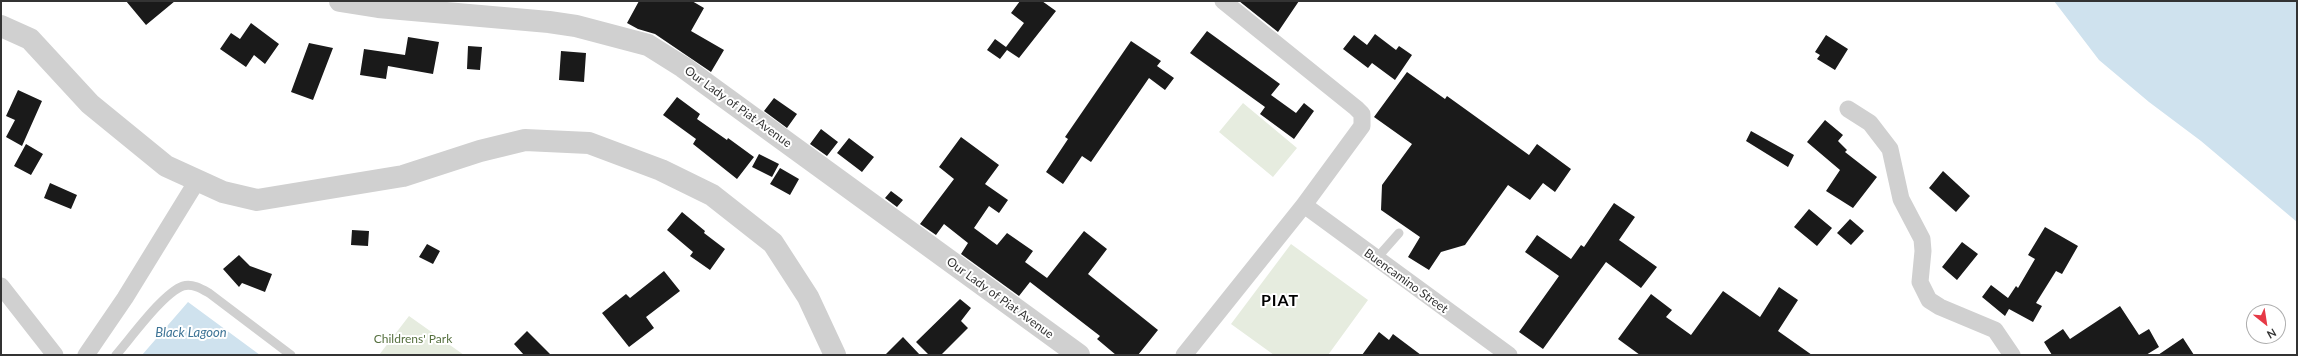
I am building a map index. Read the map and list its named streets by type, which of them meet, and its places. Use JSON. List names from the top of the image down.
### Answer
{
  "streets": {
    "street": ["Our Lady of Piat Avenue", "Buencamino Street"]
  },
  "districts": ["PIAT"],
  "water": ["Black Lagoon"],
  "parks": ["Childrens' Park"],
  "north": "bottom right"
}
